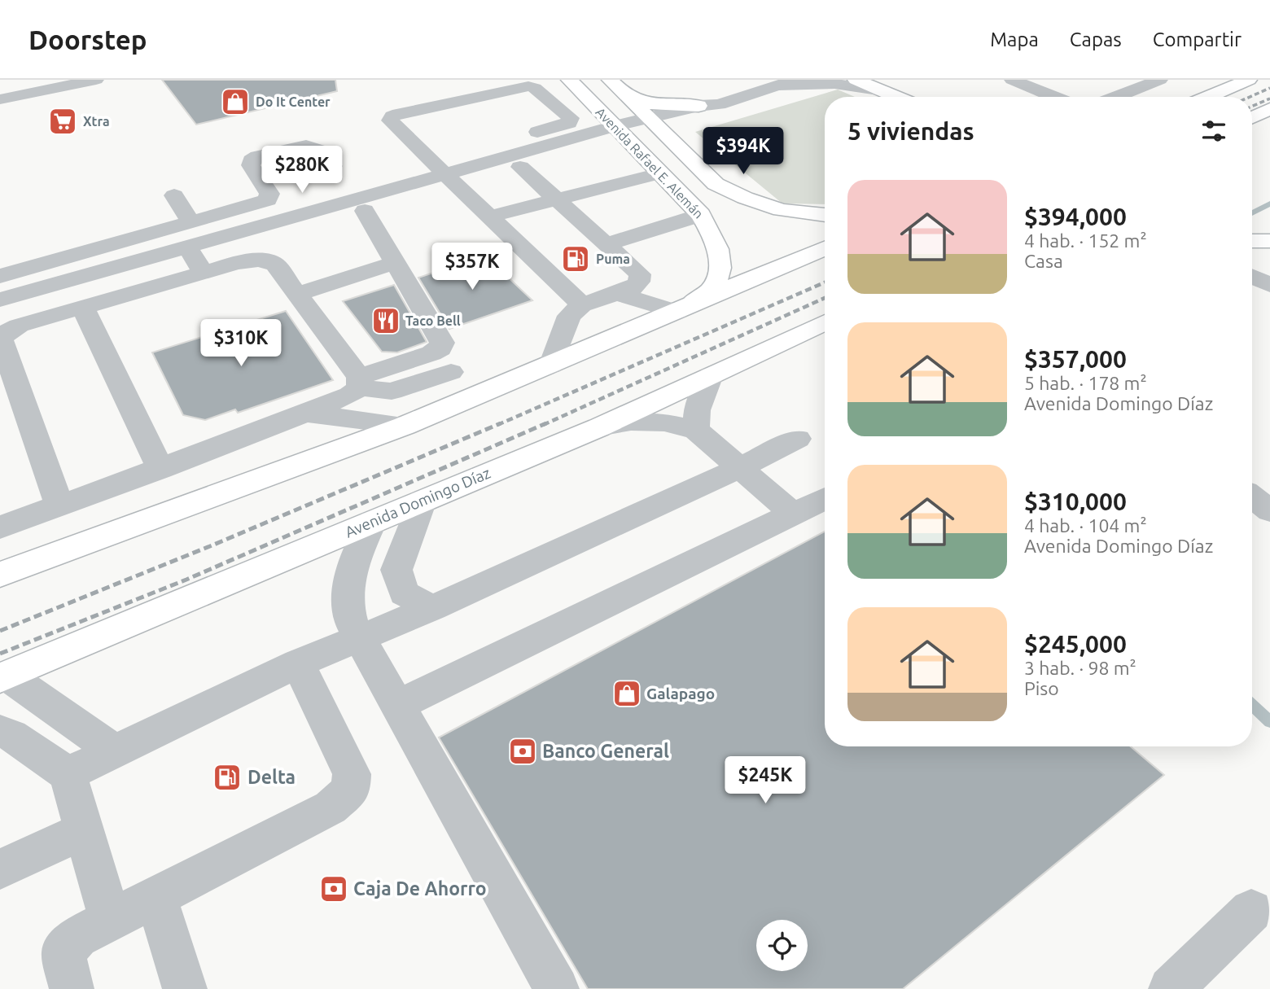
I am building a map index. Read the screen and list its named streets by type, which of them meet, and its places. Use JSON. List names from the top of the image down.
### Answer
{
  "streets": {
    "main road": ["Avenida Rafael E. Alemán", "Avenida Domingo Díaz"]
  },
  "places": {
    "shop": ["Do It Center", "Galapago"],
    "supermarket": ["Xtra"],
    "fuel station": ["Puma", "Delta"],
    "restaurant": ["Taco Bell"],
    "bank": ["Banco General", "Caja De Ahorro"]
  },
  "page": {
    "header": "Doorstep",
    "nav": ["Mapa", "Capas", "Compartir"],
    "heading": "5 viviendas",
    "price": [
      "$394K",
      "$280K",
      "$357K",
      "$310K",
      "$245K"
    ],
    "list": [
      {
        "name": "$394,000",
        "note": "4 hab. · 152 m² · Casa"
      },
      {
        "name": "$357,000",
        "note": "5 hab. · 178 m² · Avenida Domingo Díaz"
      },
      {
        "name": "$310,000",
        "note": "4 hab. · 104 m² · Avenida Domingo Díaz"
      },
      {
        "name": "$245,000",
        "note": "3 hab. · 98 m² · Piso"
      }
    ]
  }
}
